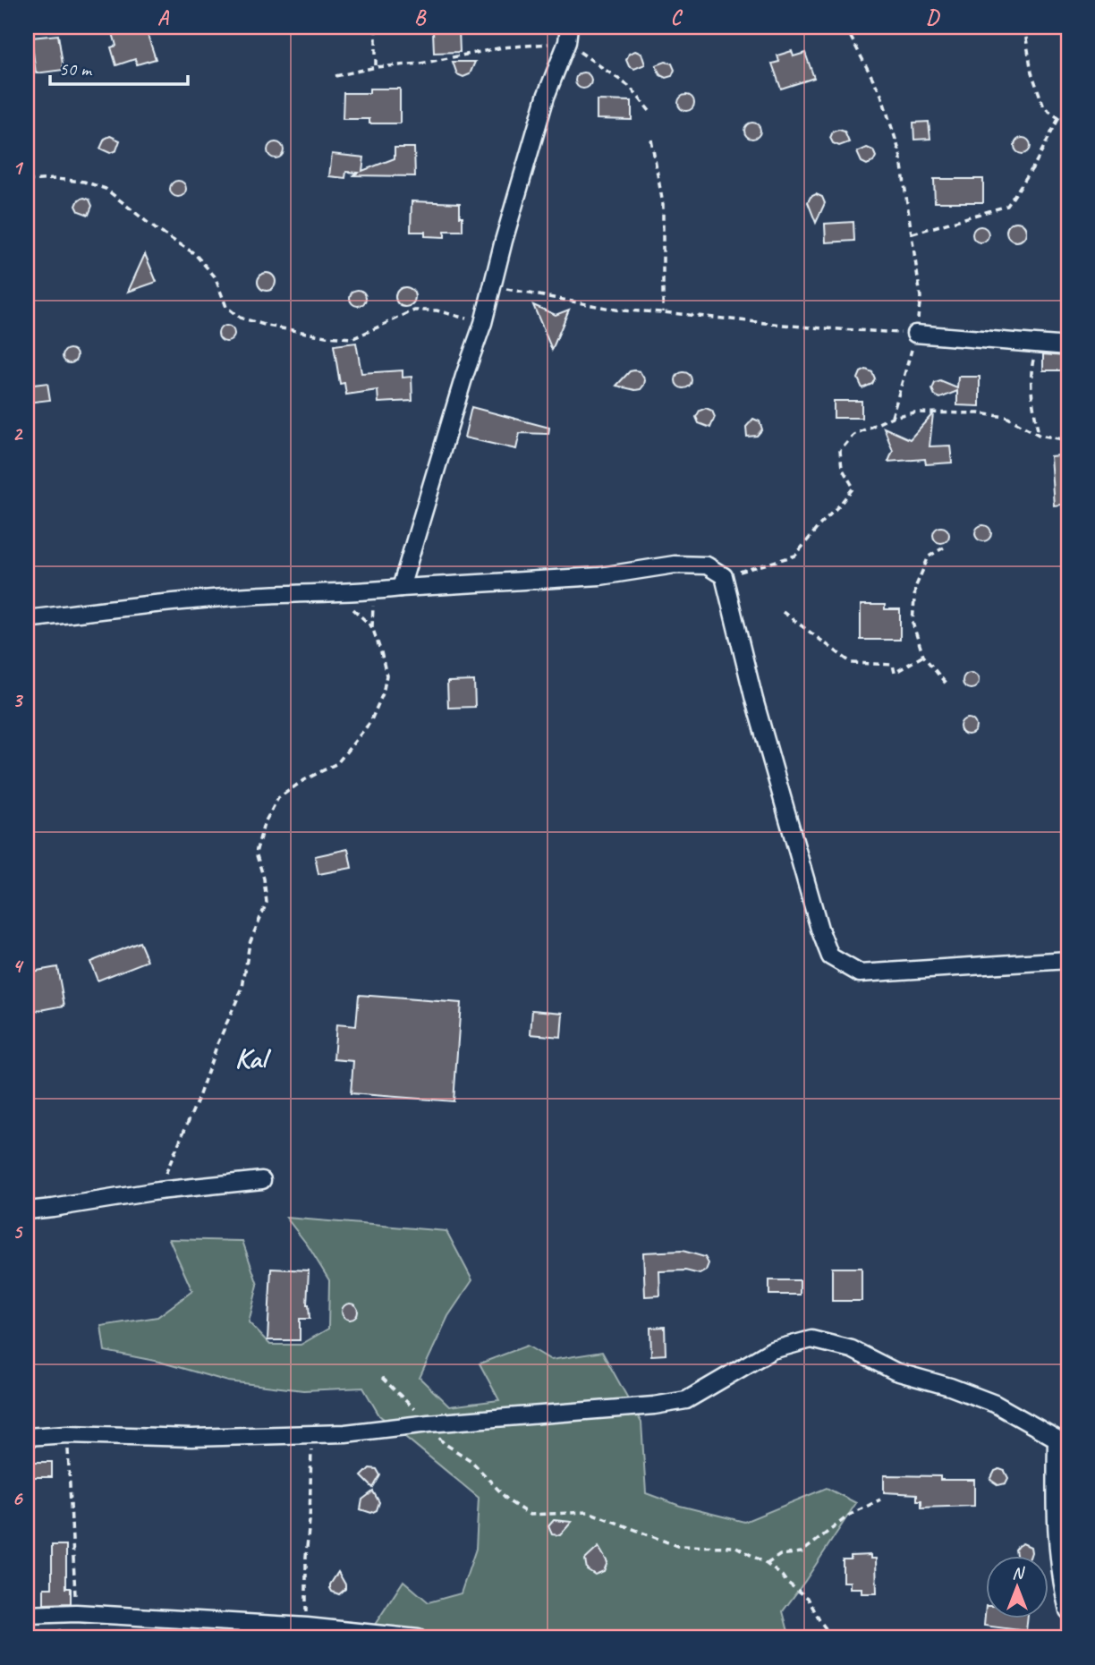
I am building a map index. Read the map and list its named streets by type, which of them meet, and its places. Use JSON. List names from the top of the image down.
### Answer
{
  "districts": ["Kal"],
  "scale_bar": "50 m",
  "north": "top",
  "grid": {
    "columns": [
      "A",
      "B",
      "C",
      "D"
    ],
    "rows": [
      "1",
      "2",
      "3",
      "4",
      "5",
      "6"
    ]
  }
}
